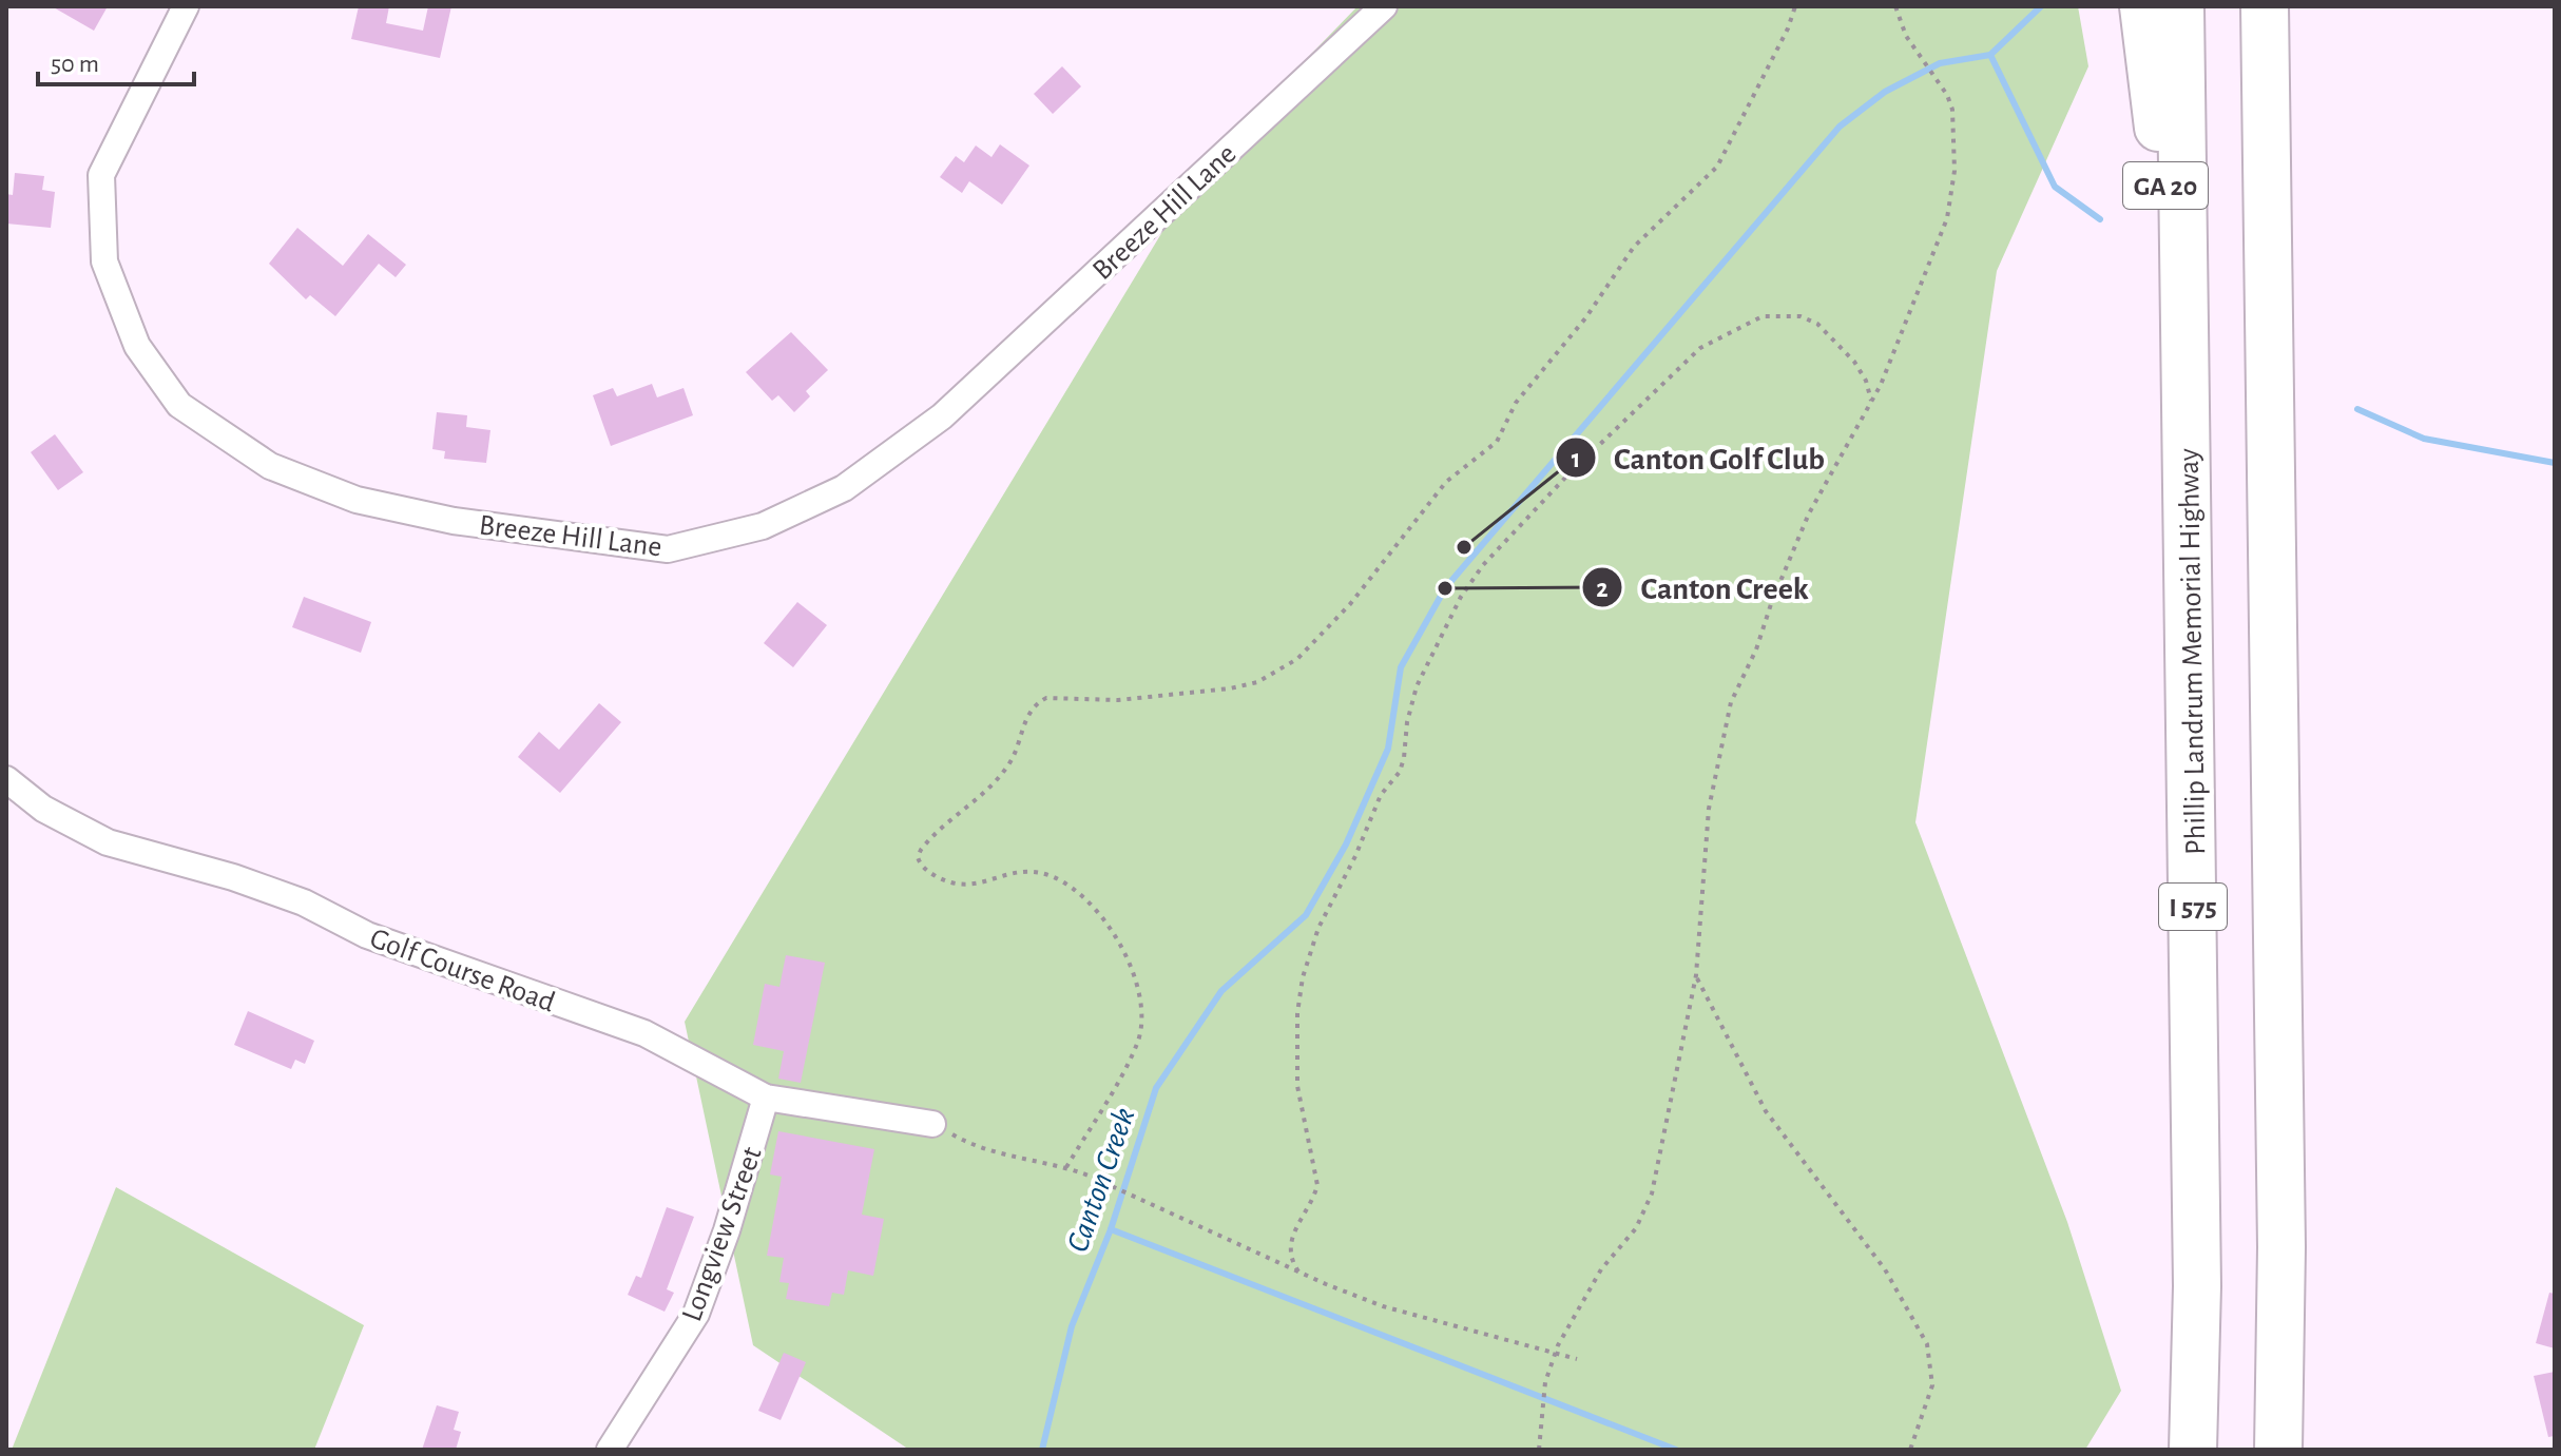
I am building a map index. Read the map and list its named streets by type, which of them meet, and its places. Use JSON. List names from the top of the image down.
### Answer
{
  "streets": {
    "highway": ["GA 20", "Phillip Landrum Memorial Highway", "I 575"],
    "street": ["Breeze Hill Lane", "Golf Course Road", "Longview Street"]
  },
  "crossings": [
    ["GA 20", "Phillip Landrum Memorial Highway"],
    ["Golf Course Road", "Longview Street"]
  ],
  "water": ["Canton Creek"],
  "places": ["Canton Golf Club", "Canton Creek"],
  "scale_bar": "50 m"
}
